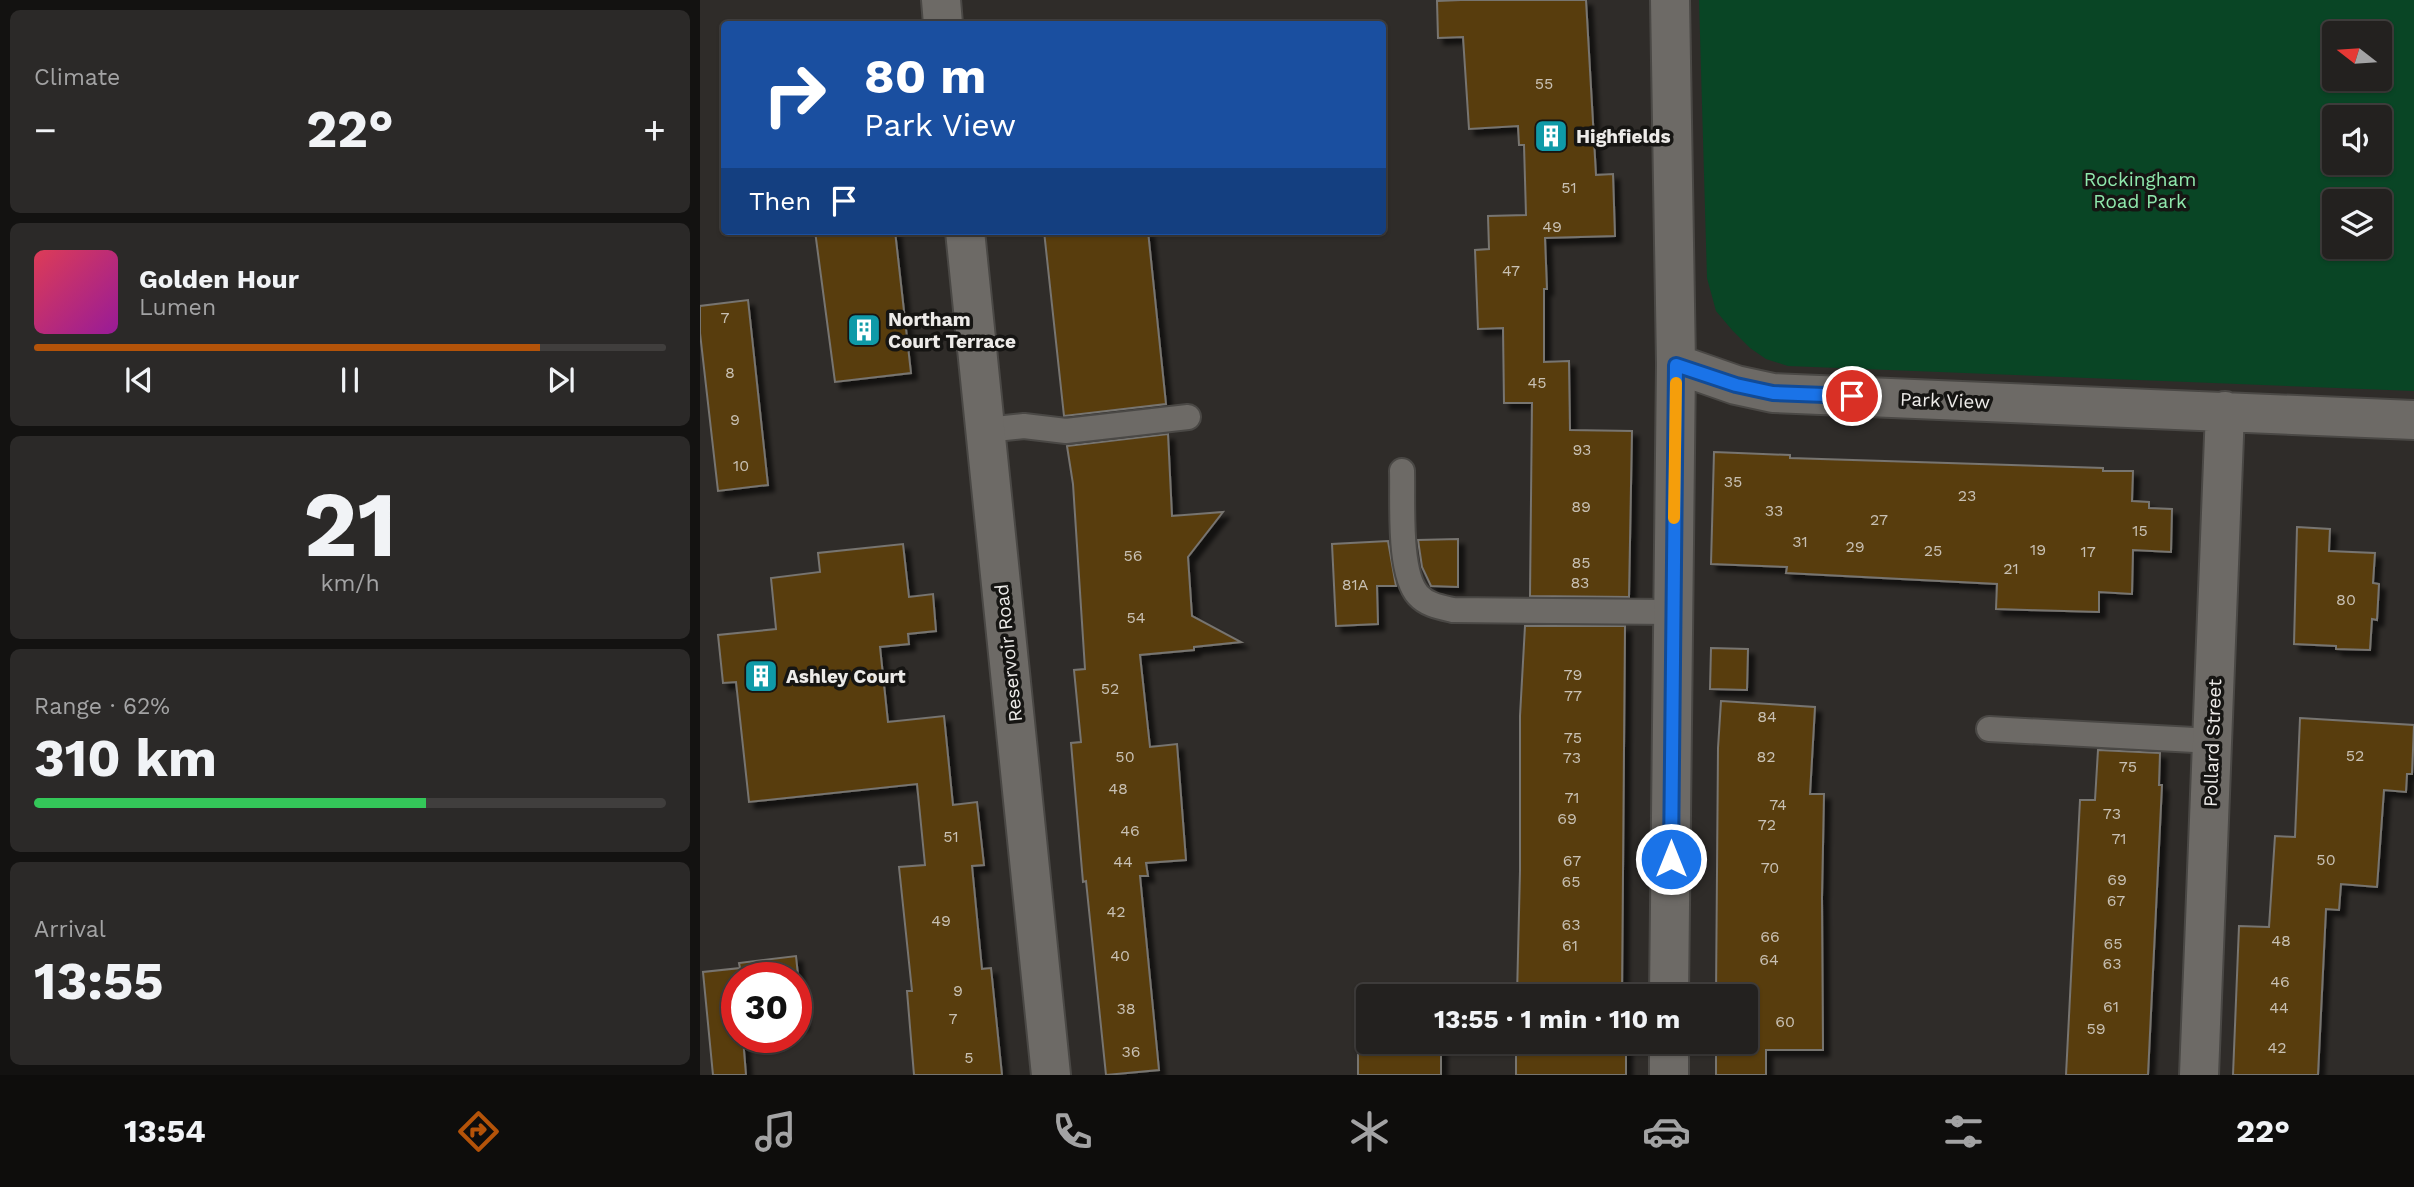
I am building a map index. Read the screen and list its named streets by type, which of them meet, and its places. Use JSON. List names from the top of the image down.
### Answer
{
  "streets": {
    "street": ["Park View", "Reservoir Road", "Pollard Street"]
  },
  "crossings": [
    ["Park View", "Pollard Street"]
  ],
  "parks": ["Rockingham Road Park"],
  "places": {
    "building": ["Highfields", "Northam Court Terrace", "Ashley Court"]
  },
  "house_numbers": [
    "55",
    "51",
    "49",
    "47",
    "7",
    "8",
    "45",
    "9",
    "93",
    "10",
    "35",
    "23",
    "89",
    "33",
    "27",
    "15",
    "31",
    "29",
    "19",
    "25",
    "17",
    "56",
    "85",
    "21",
    "83",
    "81A",
    "80",
    "54",
    "79",
    "52",
    "77",
    "84",
    "75",
    "52",
    "50",
    "82",
    "73",
    "75",
    "48",
    "71",
    "74",
    "73",
    "69",
    "72",
    "46",
    "51",
    "71",
    "50",
    "67",
    "44",
    "70",
    "69",
    "65",
    "67",
    "42",
    "49",
    "63",
    "66",
    "48",
    "65",
    "61",
    "40",
    "64",
    "63",
    "46",
    "9",
    "61",
    "44",
    "38",
    "7",
    "60",
    "59",
    "42",
    "36",
    "5"
  ],
  "north": "left",
  "page": {
    "tile": [
      "Climate",
      ["21", "km/h"],
      ["Range · 62%", "310 km"],
      ["Arrival", "13:55"]
    ],
    "turn": ["80 m", "Park View"],
    "heat": ["−", "22°", "+"],
    "then": "Then",
    "song": ["Golden Hour", "Lumen"],
    "limit": "30",
    "trip": "13:55 · 1 min · 110 m",
    "tabs": ["13:54", "22°"]
  }
}
